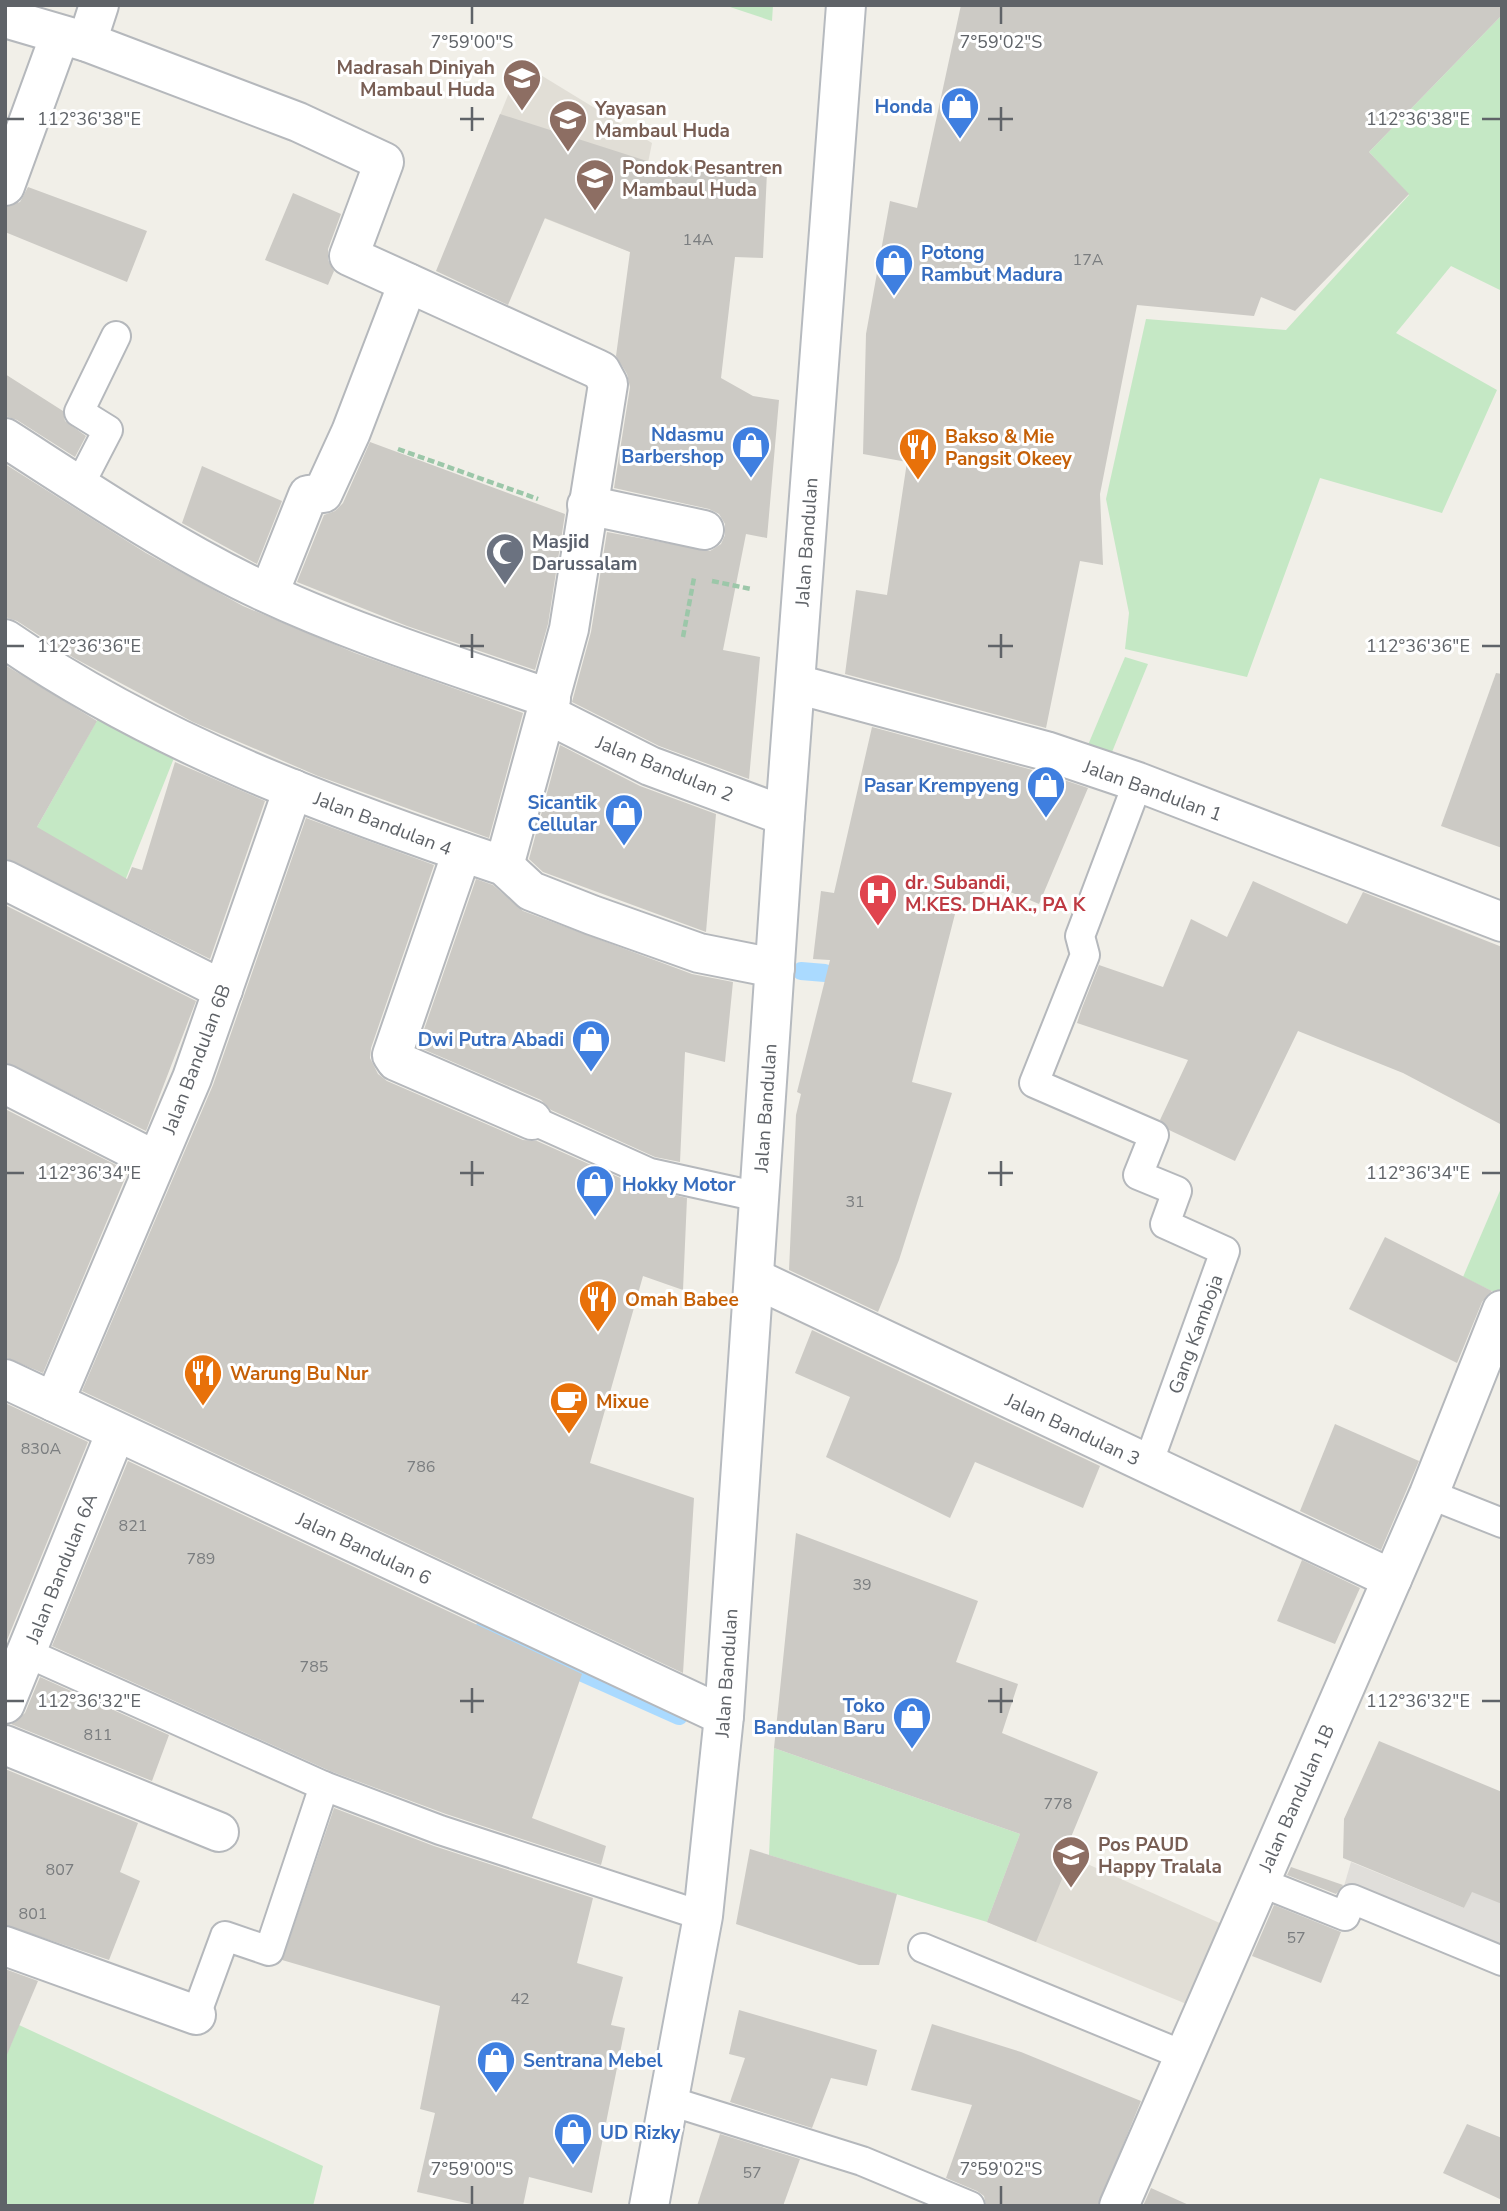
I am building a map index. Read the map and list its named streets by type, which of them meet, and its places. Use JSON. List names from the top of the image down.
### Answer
{
  "streets": {
    "street": [
      "Jalan Bandulan",
      "Jalan Bandulan 2",
      "Jalan Bandulan 1",
      "Jalan Bandulan 4",
      "Jalan Bandulan 6B",
      "Jalan Bandulan 3",
      "Jalan Bandulan 6",
      "Jalan Bandulan 6A",
      "Jalan Bandulan 1B"
    ],
    "lane": ["Gang Kamboja"]
  },
  "crossings": [
    ["Jalan Bandulan", "Jalan Bandulan 2"],
    ["Jalan Bandulan", "Jalan Bandulan 1"],
    ["Jalan Bandulan", "Jalan Bandulan 4"],
    ["Jalan Bandulan", "Jalan Bandulan 3"],
    ["Jalan Bandulan", "Jalan Bandulan 6"],
    ["Jalan Bandulan 1", "Gang Kamboja"],
    ["Jalan Bandulan 4", "Jalan Bandulan 6B"],
    ["Jalan Bandulan 6B", "Jalan Bandulan 6"],
    ["Gang Kamboja", "Jalan Bandulan 3"],
    ["Jalan Bandulan 3", "Jalan Bandulan 1B"],
    ["Jalan Bandulan 6", "Jalan Bandulan 6A"]
  ],
  "places": {
    "school or university": [
      "Madrasah Diniyah Mambaul Huda",
      "Yayasan Mambaul Huda",
      "Pondok Pesantren Mambaul Huda",
      "Pos PAUD Happy Tralala"
    ],
    "shop": [
      "Honda",
      "Potong Rambut Madura",
      "Ndasmu Barbershop",
      "Pasar Krempyeng",
      "Sicantik Cellular",
      "Dwi Putra Abadi",
      "Hokky Motor",
      "Toko Bandulan Baru",
      "Sentrana Mebel",
      "UD Rizky"
    ],
    "restaurant": ["Bakso & Mie Pangsit Okeey", "Omah Babee", "Warung Bu Nur"],
    "mosque": ["Masjid Darussalam"],
    "hospital": ["dr. Subandi, M.KES. DHAK., PA K"],
    "cafe": ["Mixue"]
  },
  "house_numbers": [
    "14A",
    "17A",
    "31",
    "830A",
    "786",
    "821",
    "789",
    "39",
    "785",
    "811",
    "778",
    "807",
    "801",
    "57",
    "42",
    "57"
  ],
  "coordinates": [
    "7°59'00\"S",
    "7°59'02\"S",
    "112°36'38\"E",
    "112°36'36\"E",
    "112°36'34\"E",
    "112°36'32\"E"
  ]
}
